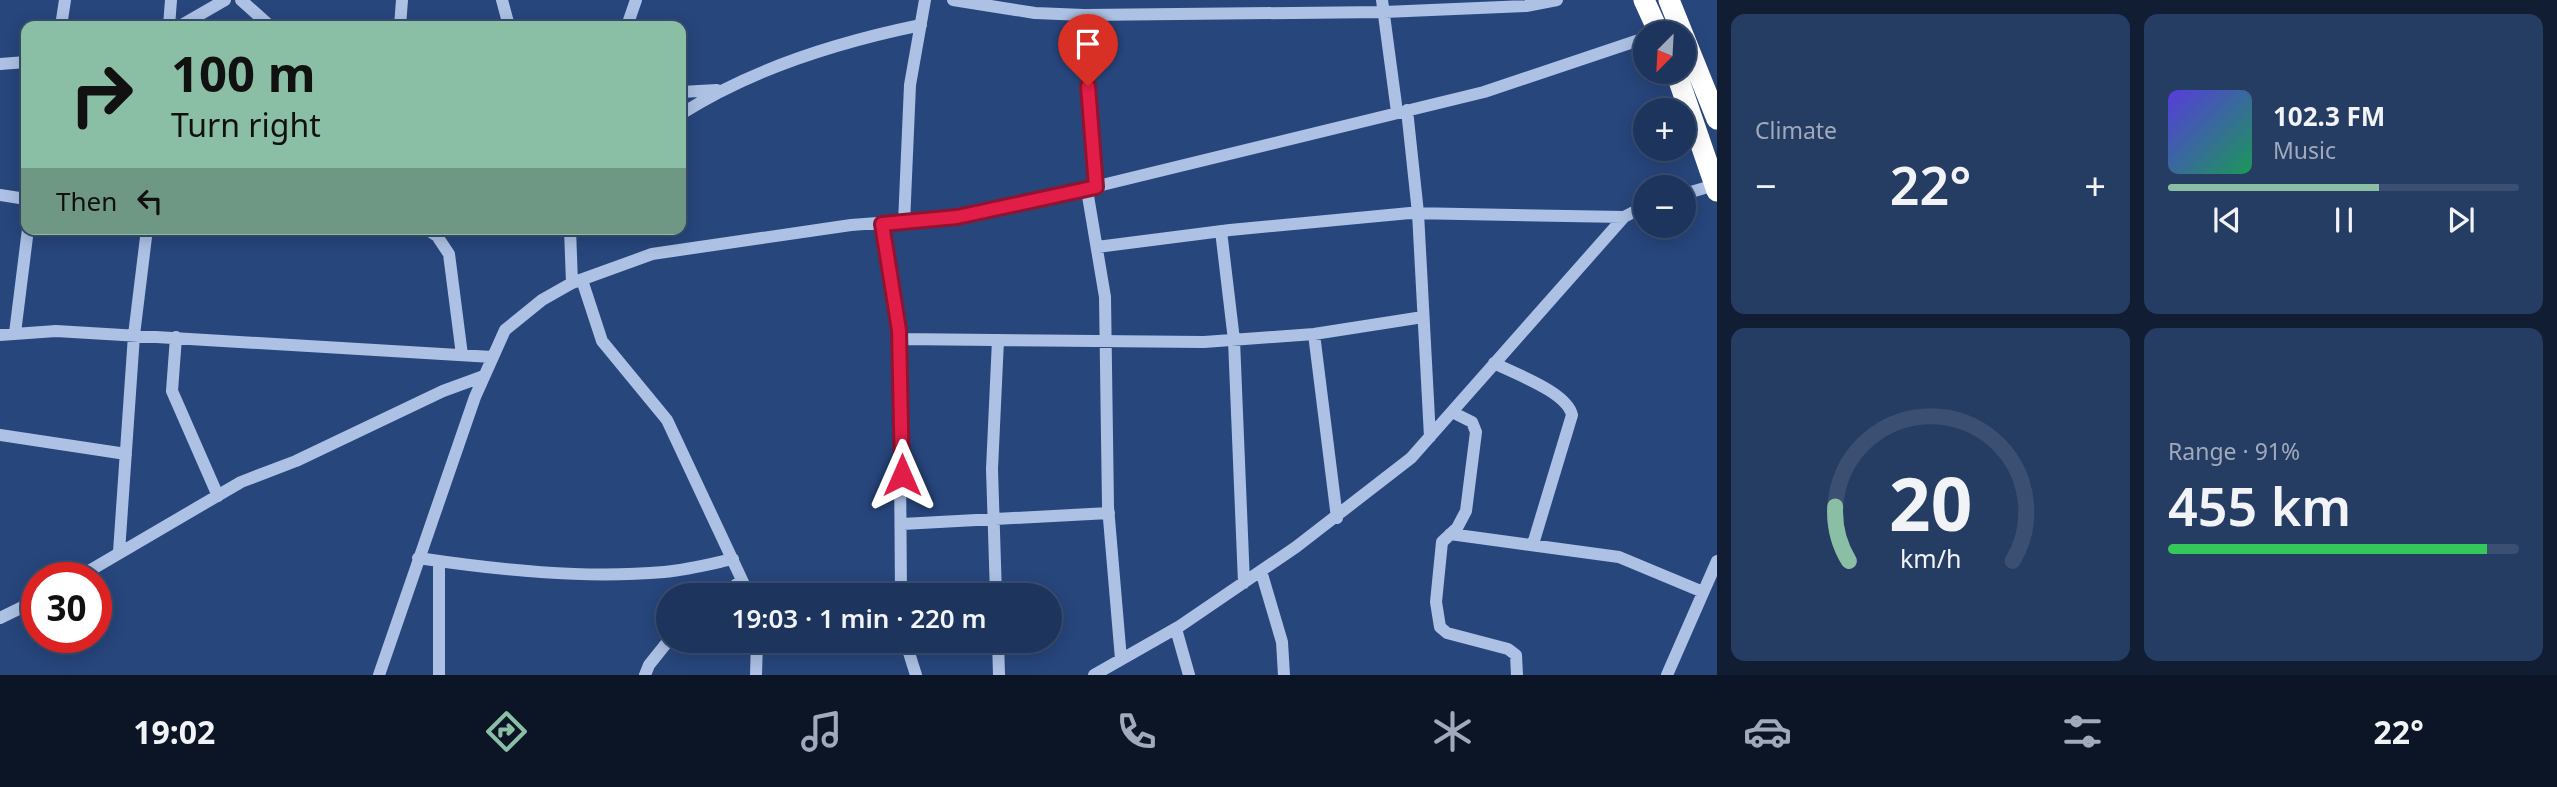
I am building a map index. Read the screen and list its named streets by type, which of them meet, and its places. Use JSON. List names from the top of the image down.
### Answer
{
  "north": "bottom left",
  "page": {
    "tile": [
      "Climate",
      ["Range · 91%", "455 km"]
    ],
    "map_buttons": ["+", "−"],
    "turn": ["100 m", "Turn right"],
    "song": ["102.3 FM", "Music"],
    "heat": ["−", "22°", "+"],
    "then": "Then",
    "limit": "30",
    "trip": "19:03 · 1 min · 220 m",
    "tabs": ["19:02", "22°"],
    "gauge": ["20", "km/h"]
  }
}
